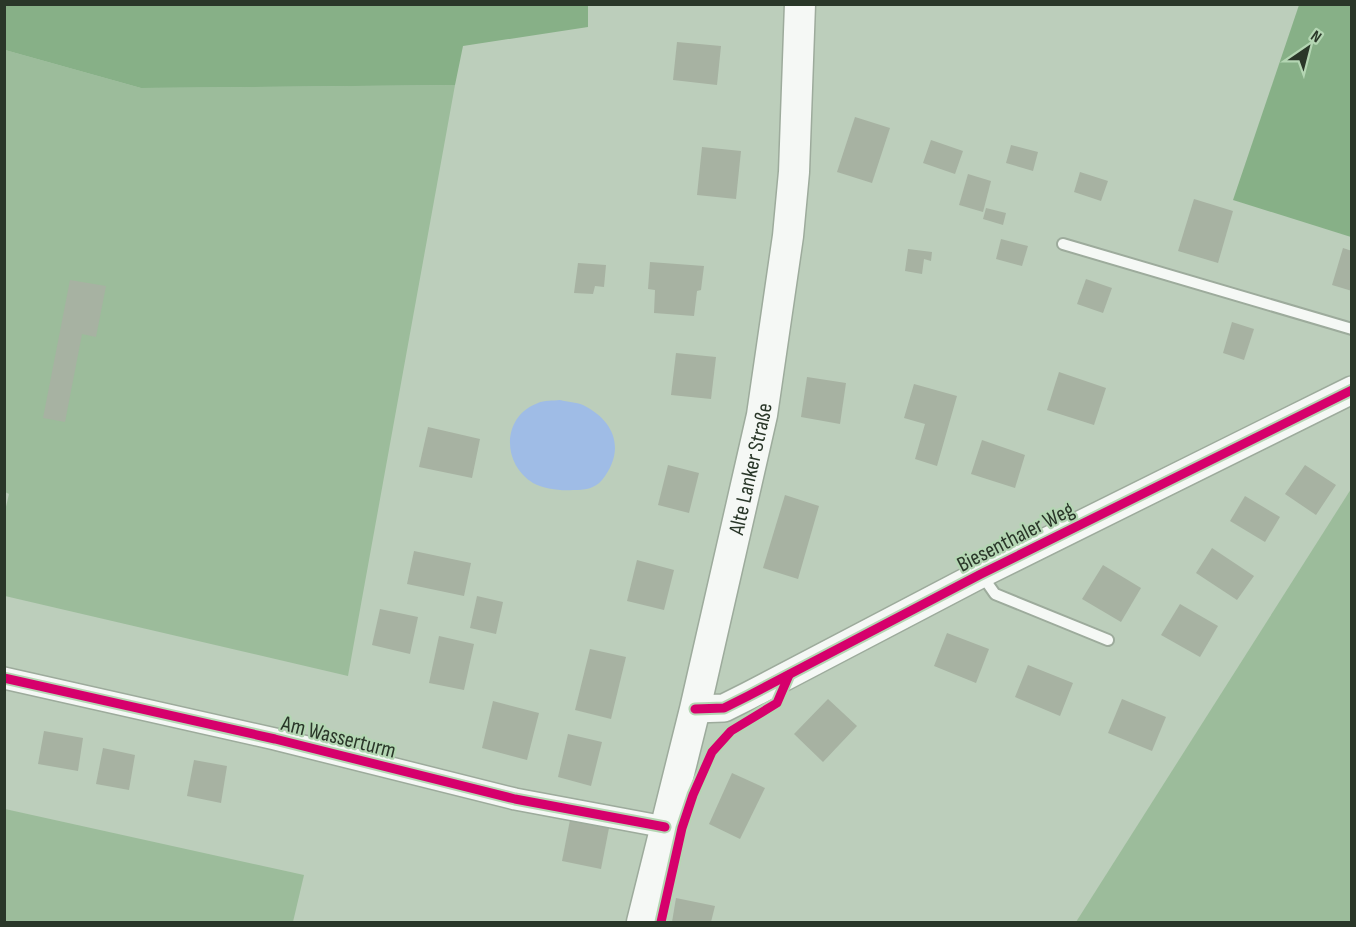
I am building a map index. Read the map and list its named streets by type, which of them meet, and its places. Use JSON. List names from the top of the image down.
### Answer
{
  "streets": {
    "main road": ["Alte Lanker Straße"],
    "street": ["Biesenthaler Weg", "Am Wasserturm"]
  },
  "crossings": [
    ["Alte Lanker Straße", "Biesenthaler Weg"],
    ["Alte Lanker Straße", "Am Wasserturm"]
  ],
  "north": "top right"
}
